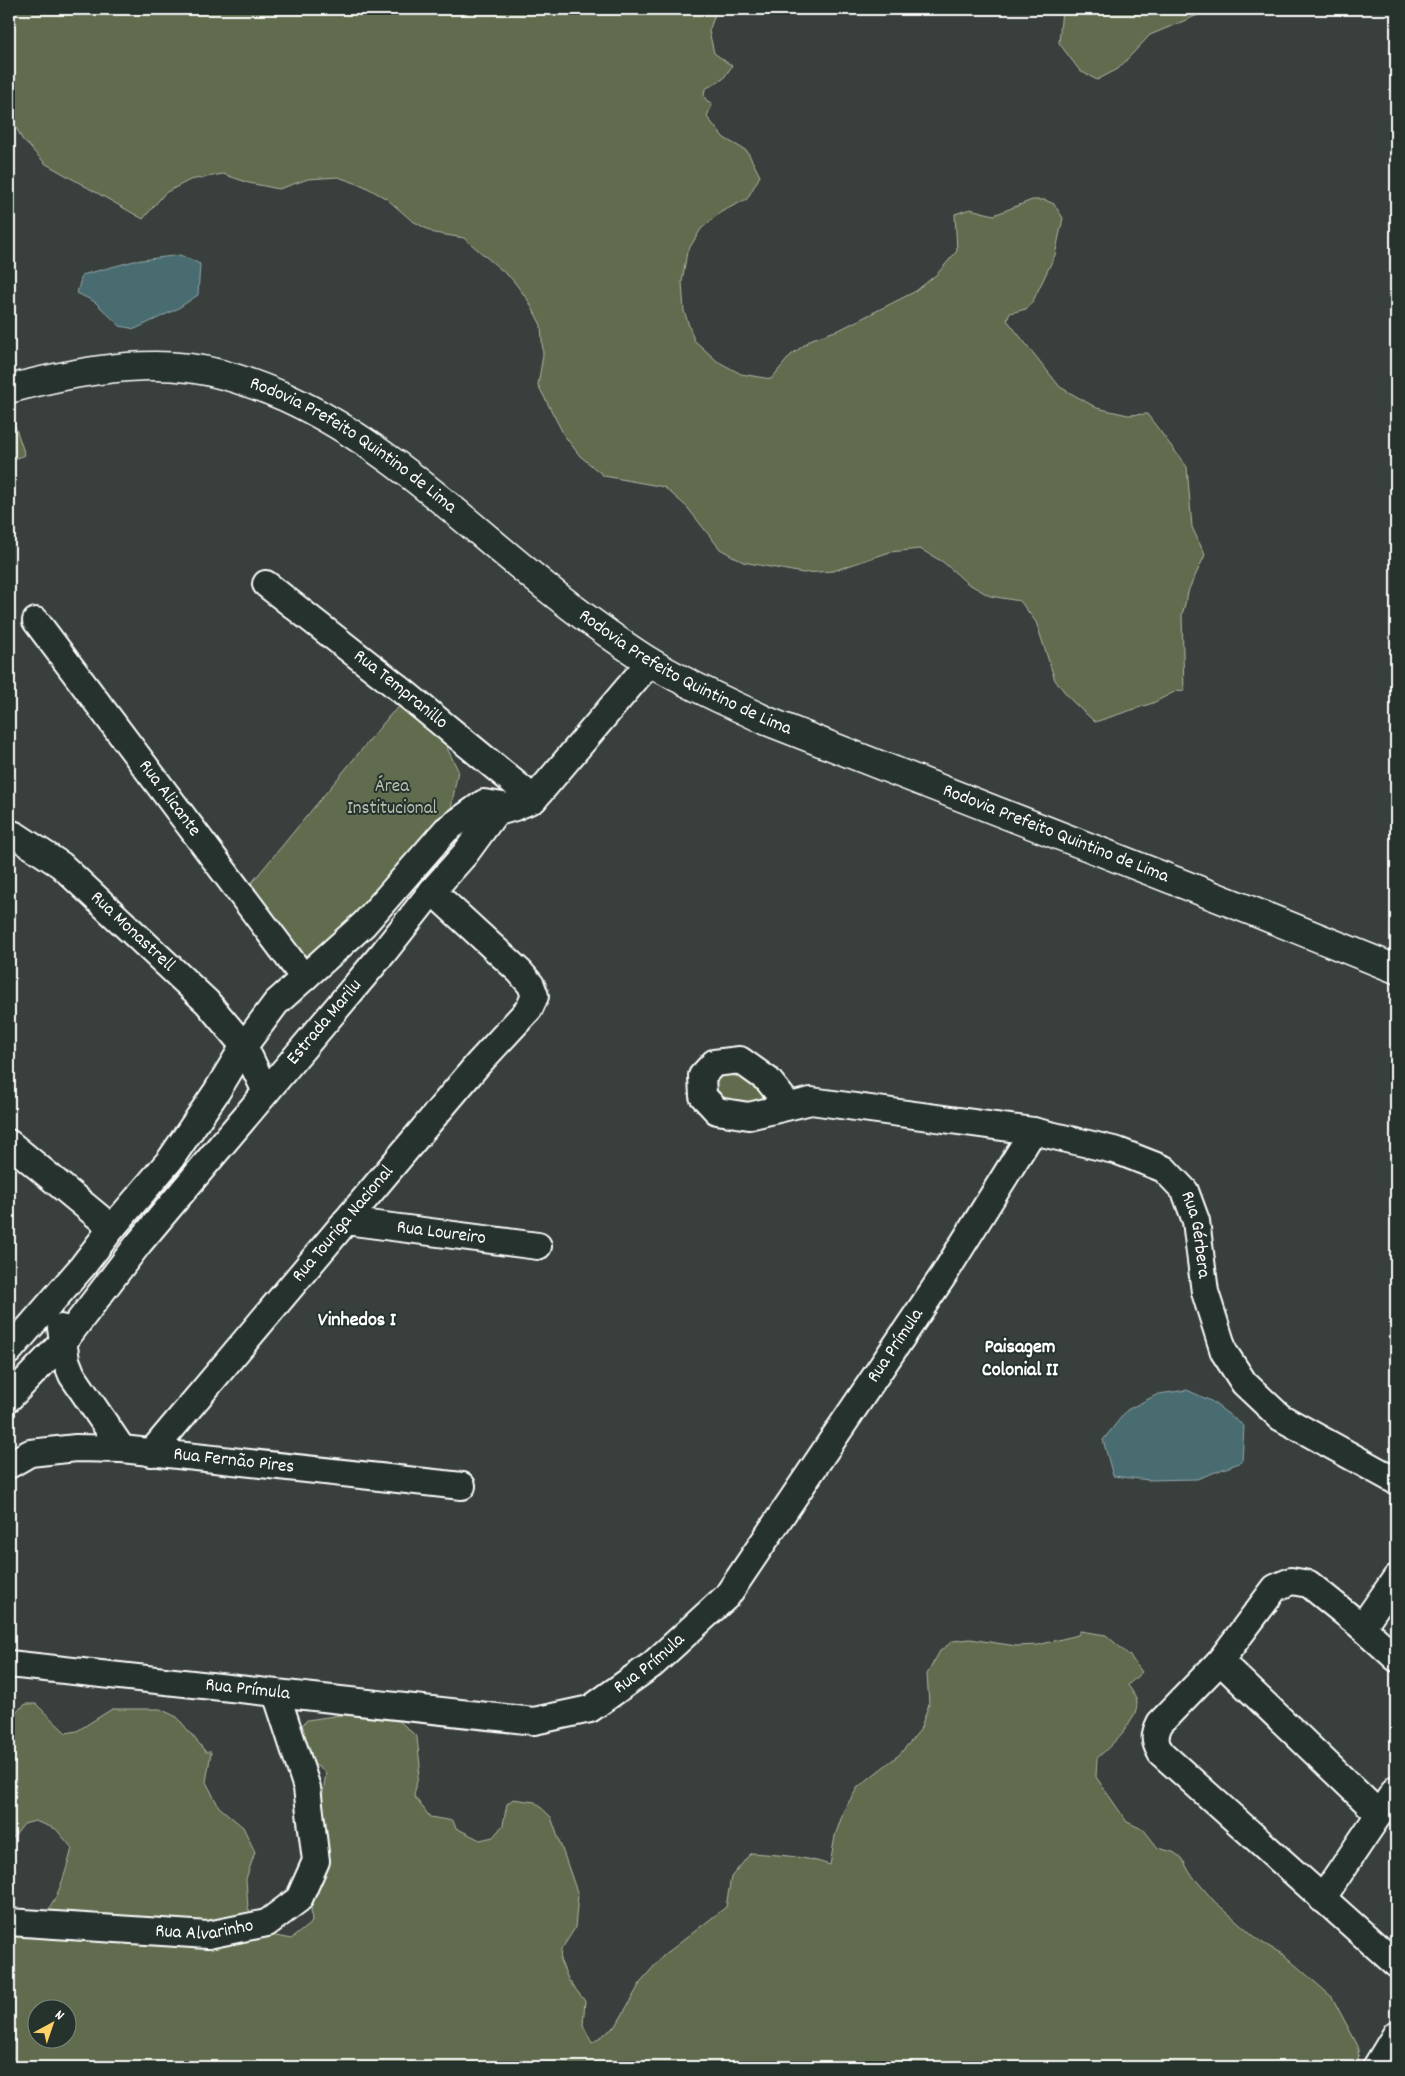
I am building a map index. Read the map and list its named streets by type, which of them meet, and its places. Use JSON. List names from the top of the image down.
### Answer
{
  "streets": {
    "main road": ["Rodovia Prefeito Quintino de Lima"],
    "street": [
      "Rua Tempranillo",
      "Rua Alicante",
      "Rua Monastrell",
      "Estrada Marilu",
      "Rua Touriga Nacional",
      "Rua Loureiro",
      "Rua Gérbera",
      "Rua Prímula",
      "Rua Fernão Pires",
      "Rua Alvarinho"
    ]
  },
  "crossings": [
    ["Rodovia Prefeito Quintino de Lima", "Estrada Marilu"],
    ["Rua Tempranillo", "Estrada Marilu"],
    ["Rua Monastrell", "Estrada Marilu"],
    ["Estrada Marilu", "Rua Touriga Nacional"],
    ["Rua Touriga Nacional", "Rua Loureiro"],
    ["Rua Touriga Nacional", "Rua Fernão Pires"],
    ["Rua Gérbera", "Rua Prímula"],
    ["Rua Prímula", "Rua Alvarinho"]
  ],
  "districts": ["Vinhedos I", "Paisagem Colonial II"],
  "parks": ["Área Institucional"],
  "north": "top right"
}
